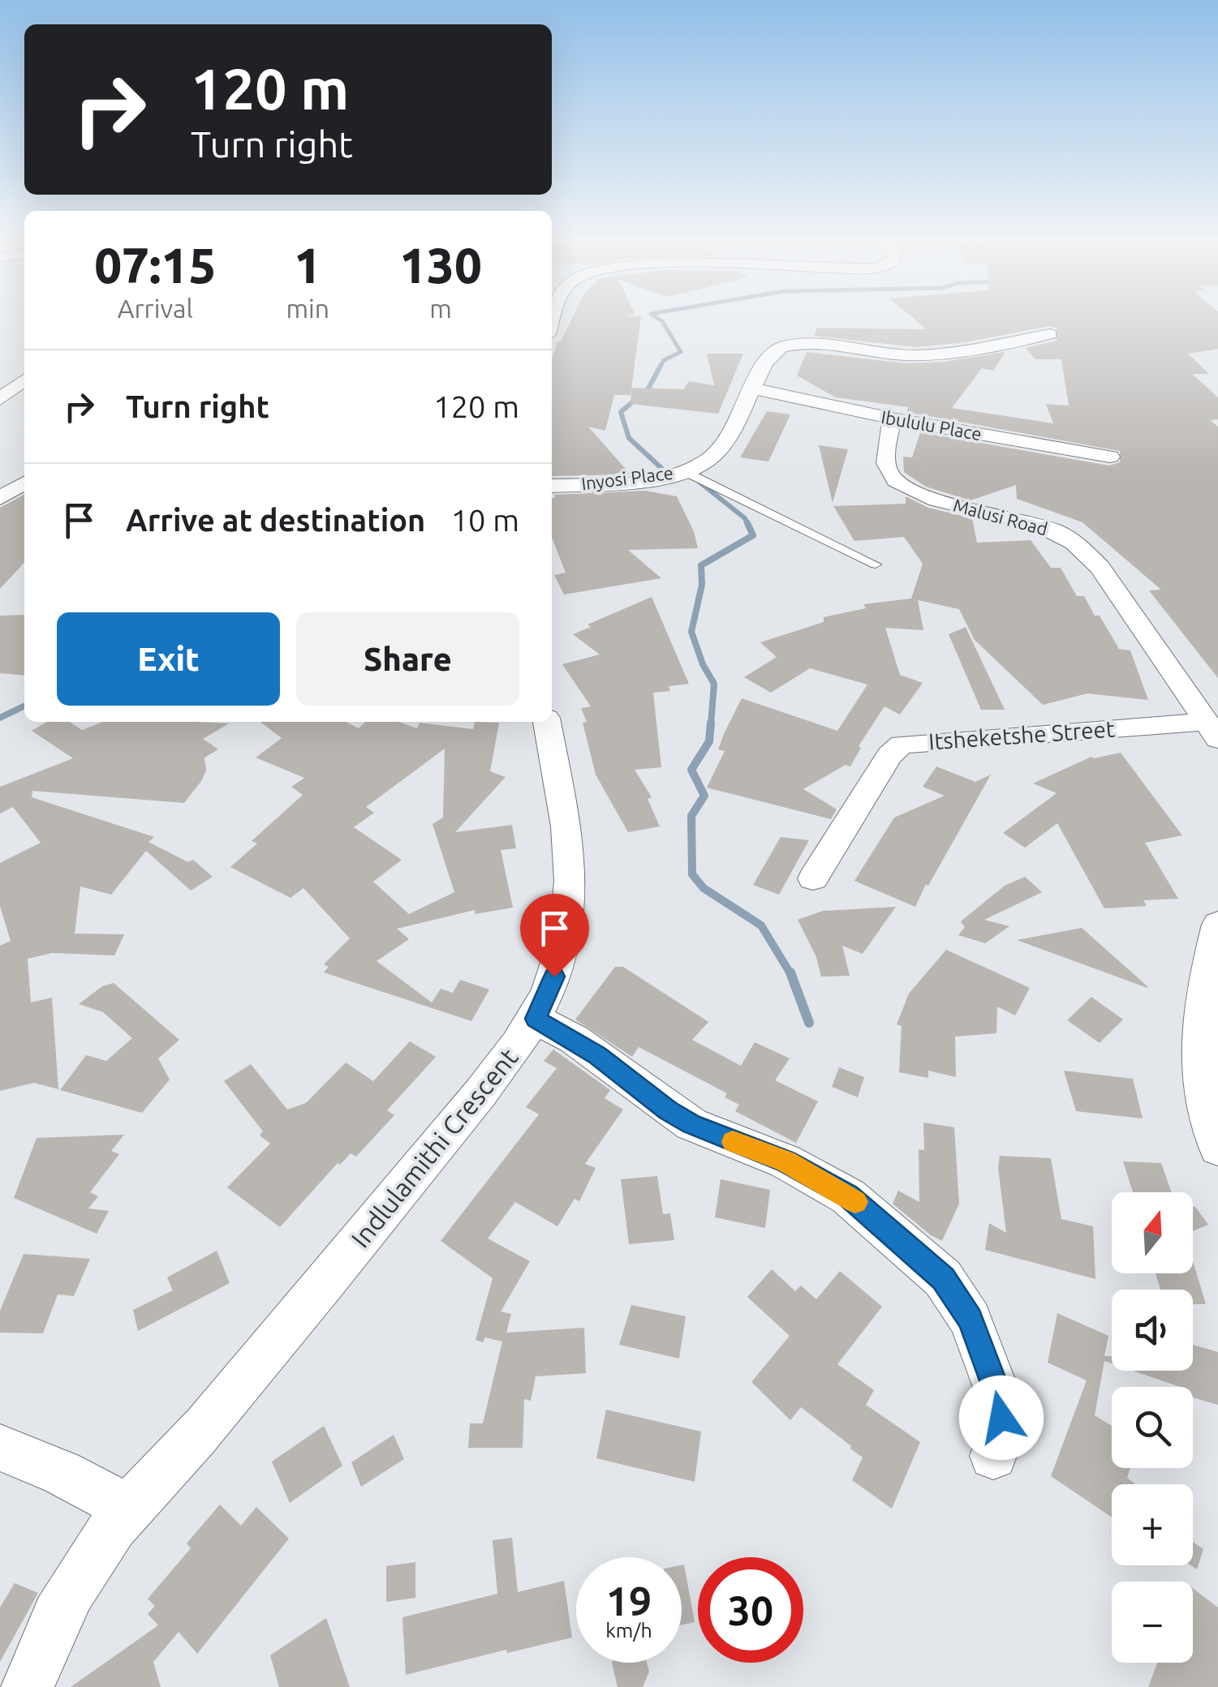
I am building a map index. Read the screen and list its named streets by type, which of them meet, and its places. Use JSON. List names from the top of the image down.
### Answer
{
  "streets": {
    "street": [
      "Ibululu Place",
      "Inyosi Place",
      "Malusi Road",
      "Itsheketshe Street",
      "Indlulamithi Crescent"
    ]
  },
  "crossings": [
    ["Ibululu Place", "Inyosi Place"],
    ["Ibululu Place", "Malusi Road"],
    ["Malusi Road", "Itsheketshe Street"]
  ],
  "north": "top",
  "page": {
    "turn": ["120 m", "Turn right"],
    "eta": [
      "07:15",
      "Arrival",
      "1",
      "min",
      "130",
      "m"
    ],
    "list": [
      {
        "name": "Turn right",
        "value": "120 m"
      },
      {
        "name": "Arrive at destination",
        "value": "10 m"
      }
    ],
    "buttons": ["Exit", "Share"],
    "map_buttons": ["+", "−"],
    "speed": "19 km/h",
    "limit": "30"
  }
}
